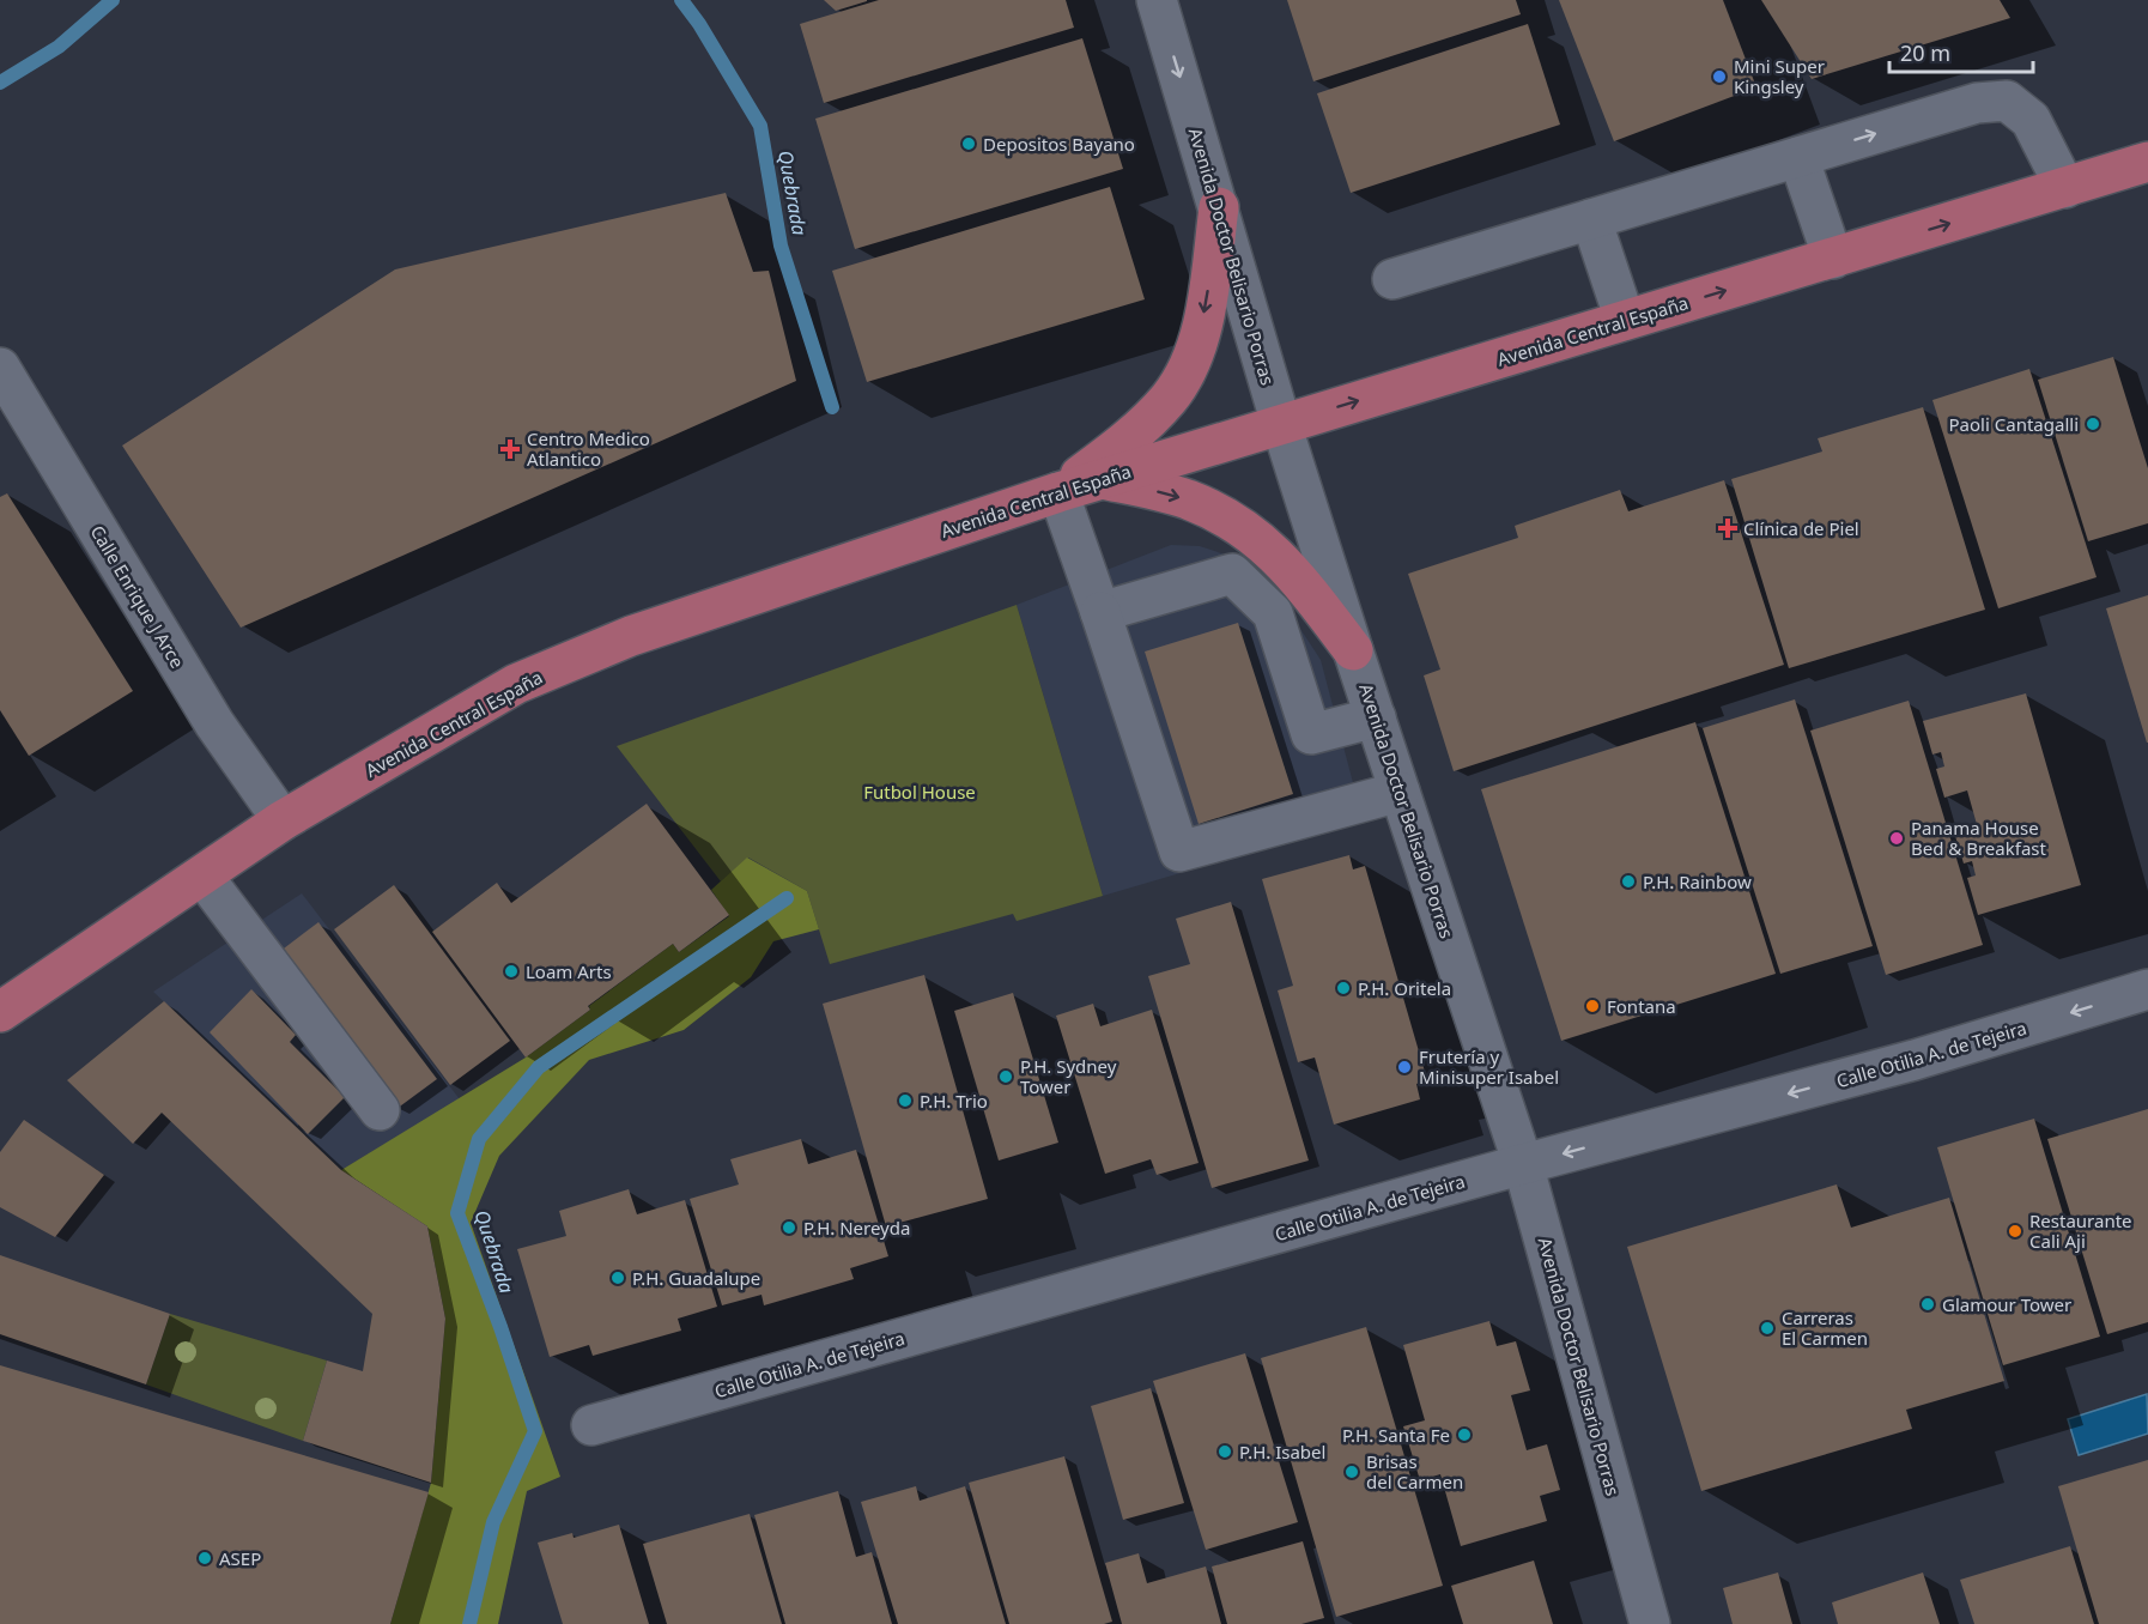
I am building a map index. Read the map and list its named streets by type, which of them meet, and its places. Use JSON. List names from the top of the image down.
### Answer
{
  "streets": {
    "main road": ["Avenida Central España"],
    "street": ["Avenida Doctor Belisario Porras", "Calle Enrique J Arce", "Calle Otilia A. de Tejeira"]
  },
  "crossings": [
    ["Avenida Doctor Belisario Porras", "Avenida Central España"],
    ["Avenida Doctor Belisario Porras", "Calle Otilia A. de Tejeira"],
    ["Avenida Central España", "Calle Enrique J Arce"]
  ],
  "one_way": ["Avenida Central España", "Calle Otilia A. de Tejeira"],
  "water": ["Quebrada"],
  "parks": ["Futbol House"],
  "places": {
    "other": [
      "Mini Super Kingsley",
      "Depositos Bayano",
      "Paoli Cantagalli",
      "Panama House Bed & Breakfast",
      "P.H. Rainbow",
      "Loam Arts",
      "P.H. Oritela",
      "Fontana",
      "Frutería y Minisuper Isabel",
      "P.H. Sydney Tower",
      "P.H. Trio",
      "P.H. Nereyda",
      "Restaurante Cali Aji",
      "P.H. Guadalupe",
      "Glamour Tower",
      "Carreras El Carmen",
      "P.H. Santa Fe",
      "P.H. Isabel",
      "Brisas del Carmen",
      "ASEP"
    ],
    "health": ["Centro Medico Atlantico", "Clínica de Piel"]
  },
  "scale_bar": "20 m"
}
